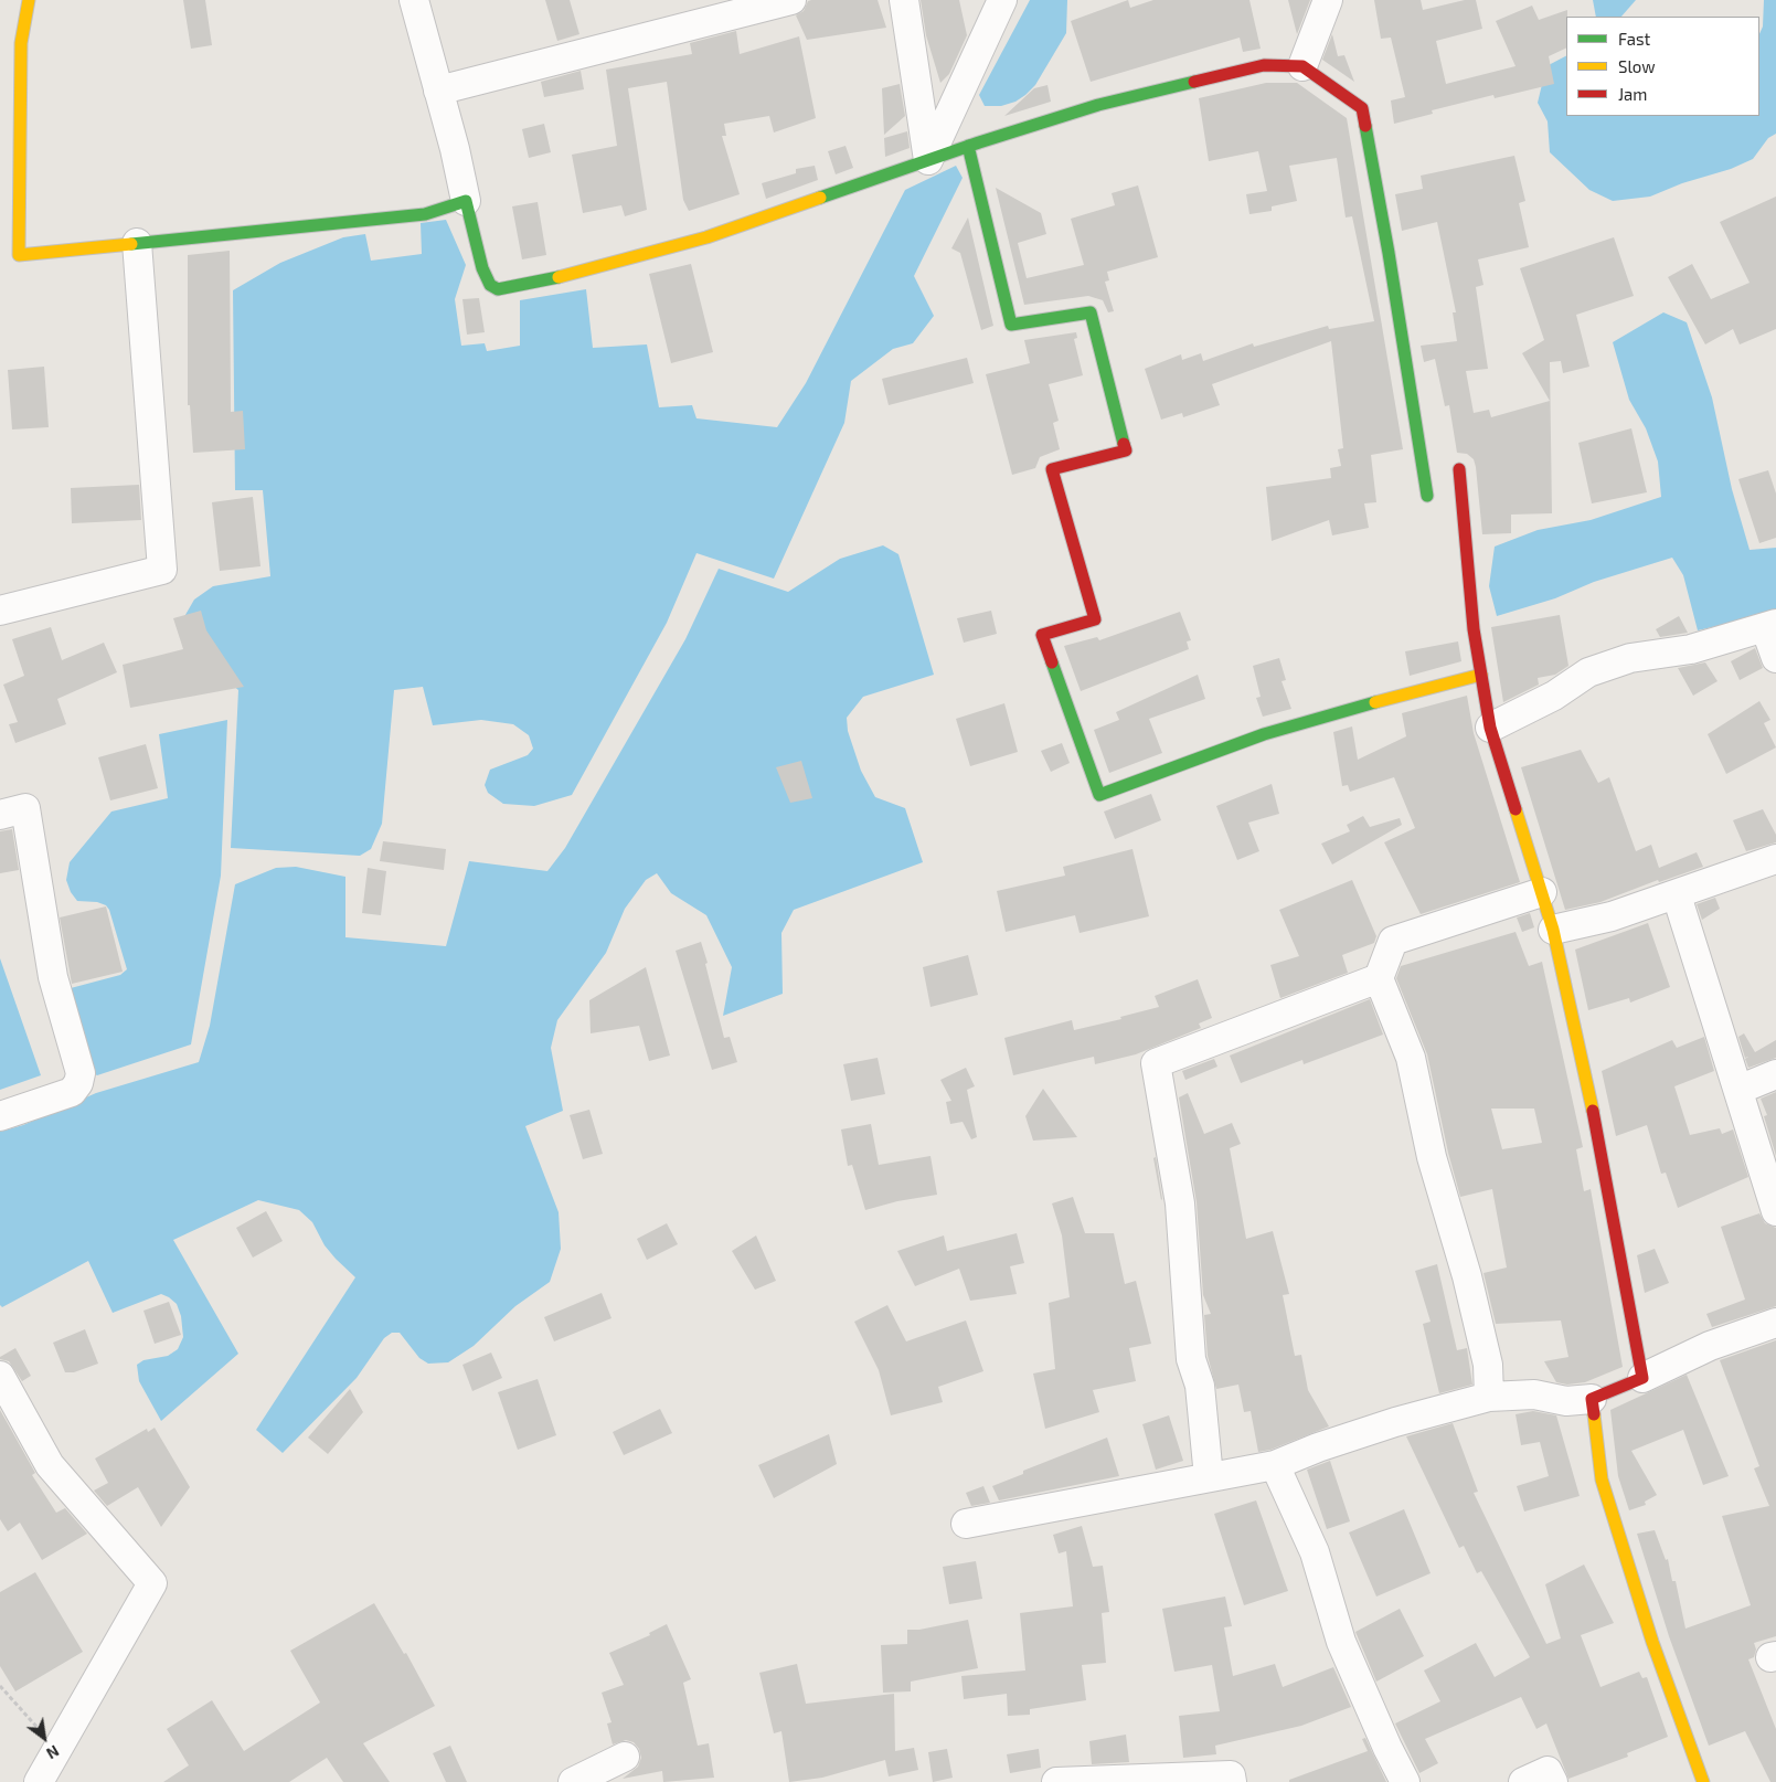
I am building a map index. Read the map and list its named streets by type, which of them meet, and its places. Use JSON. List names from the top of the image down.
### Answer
{
  "legend": ["Fast", "Slow", "Jam"],
  "north": "bottom right"
}
